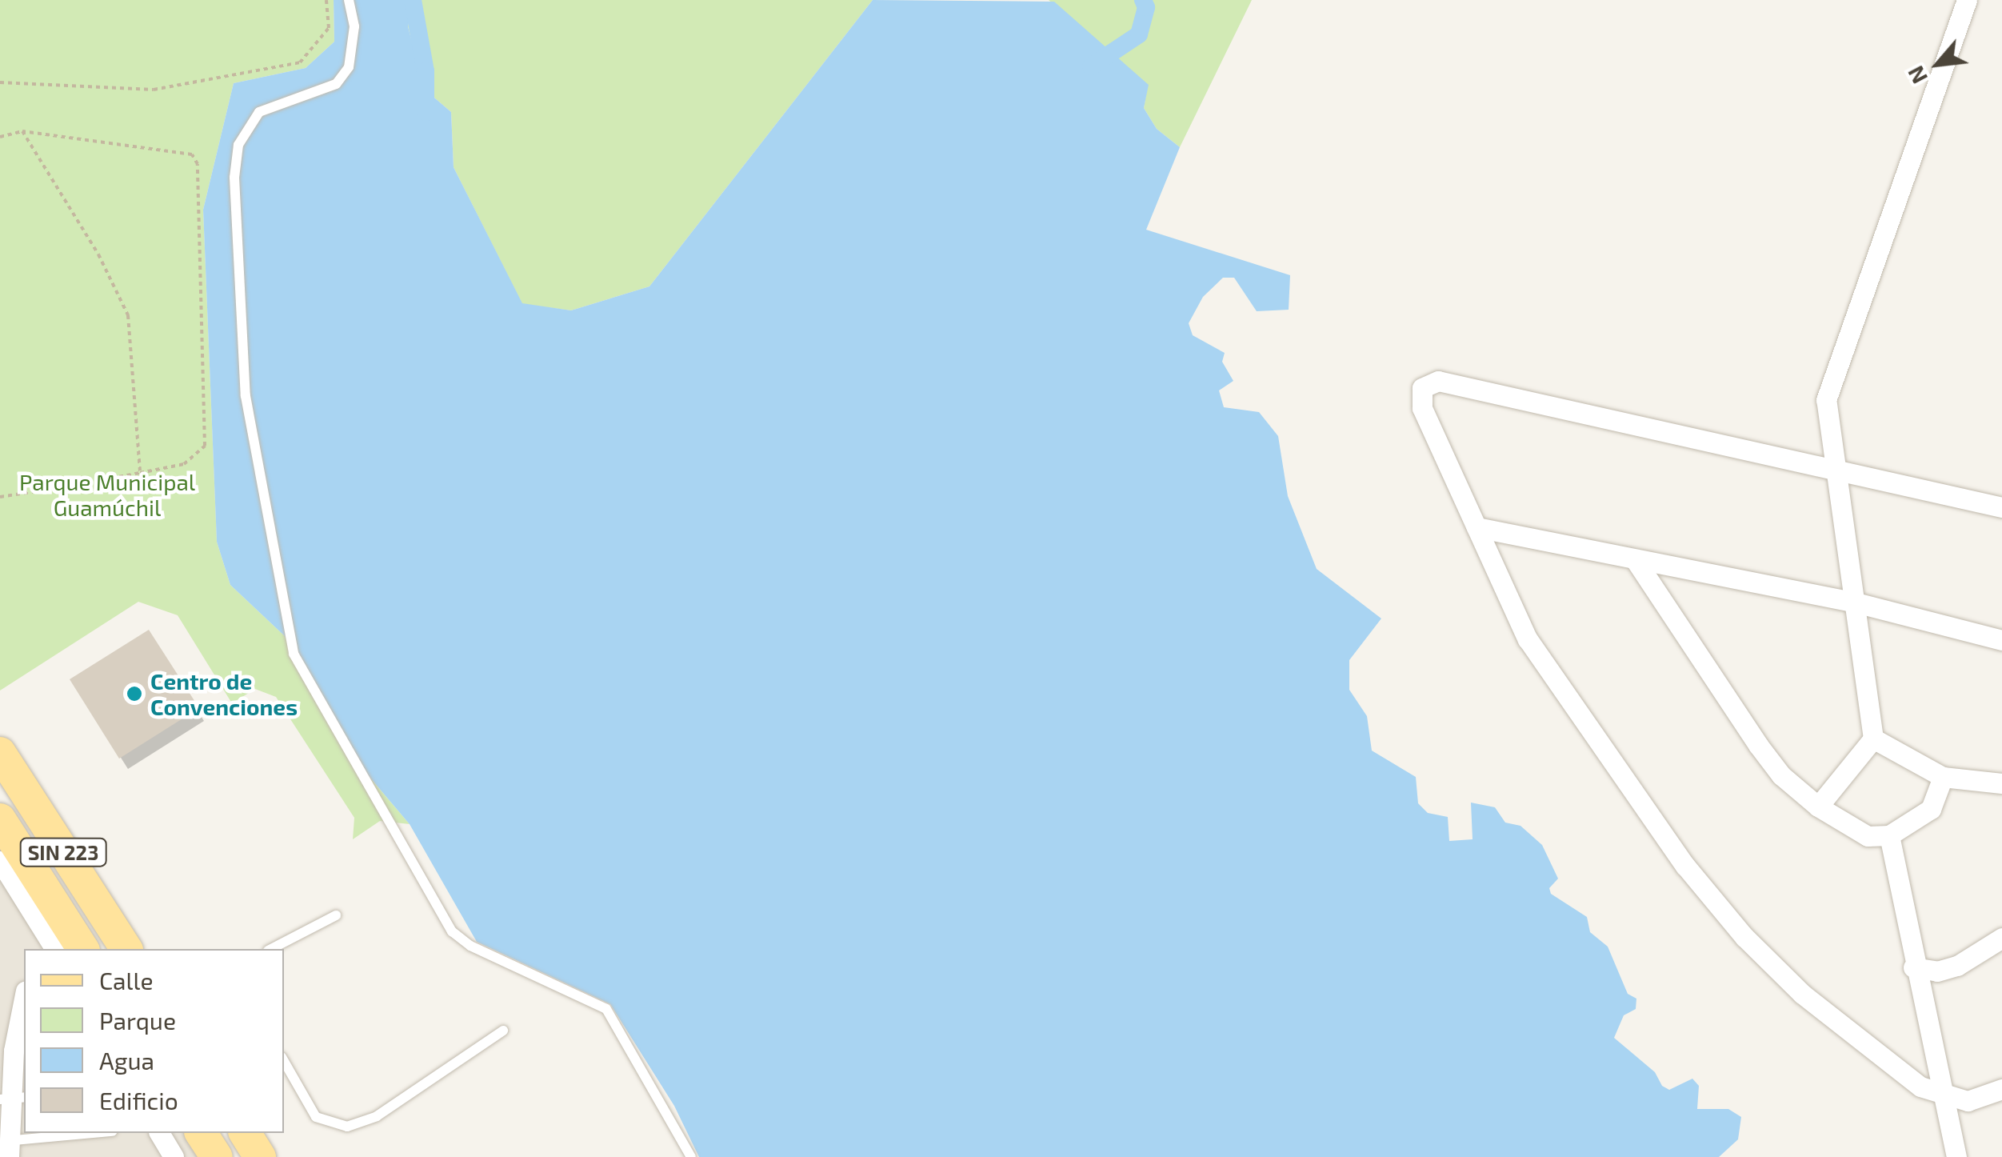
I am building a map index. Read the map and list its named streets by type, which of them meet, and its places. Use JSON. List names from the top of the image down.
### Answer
{
  "streets": {
    "main road": ["SIN 223"]
  },
  "parks": ["Parque Municipal Guamúchil"],
  "places": ["Centro de Convenciones"],
  "legend": [
    "Calle",
    "Parque",
    "Agua",
    "Edificio"
  ],
  "north": "bottom left"
}
